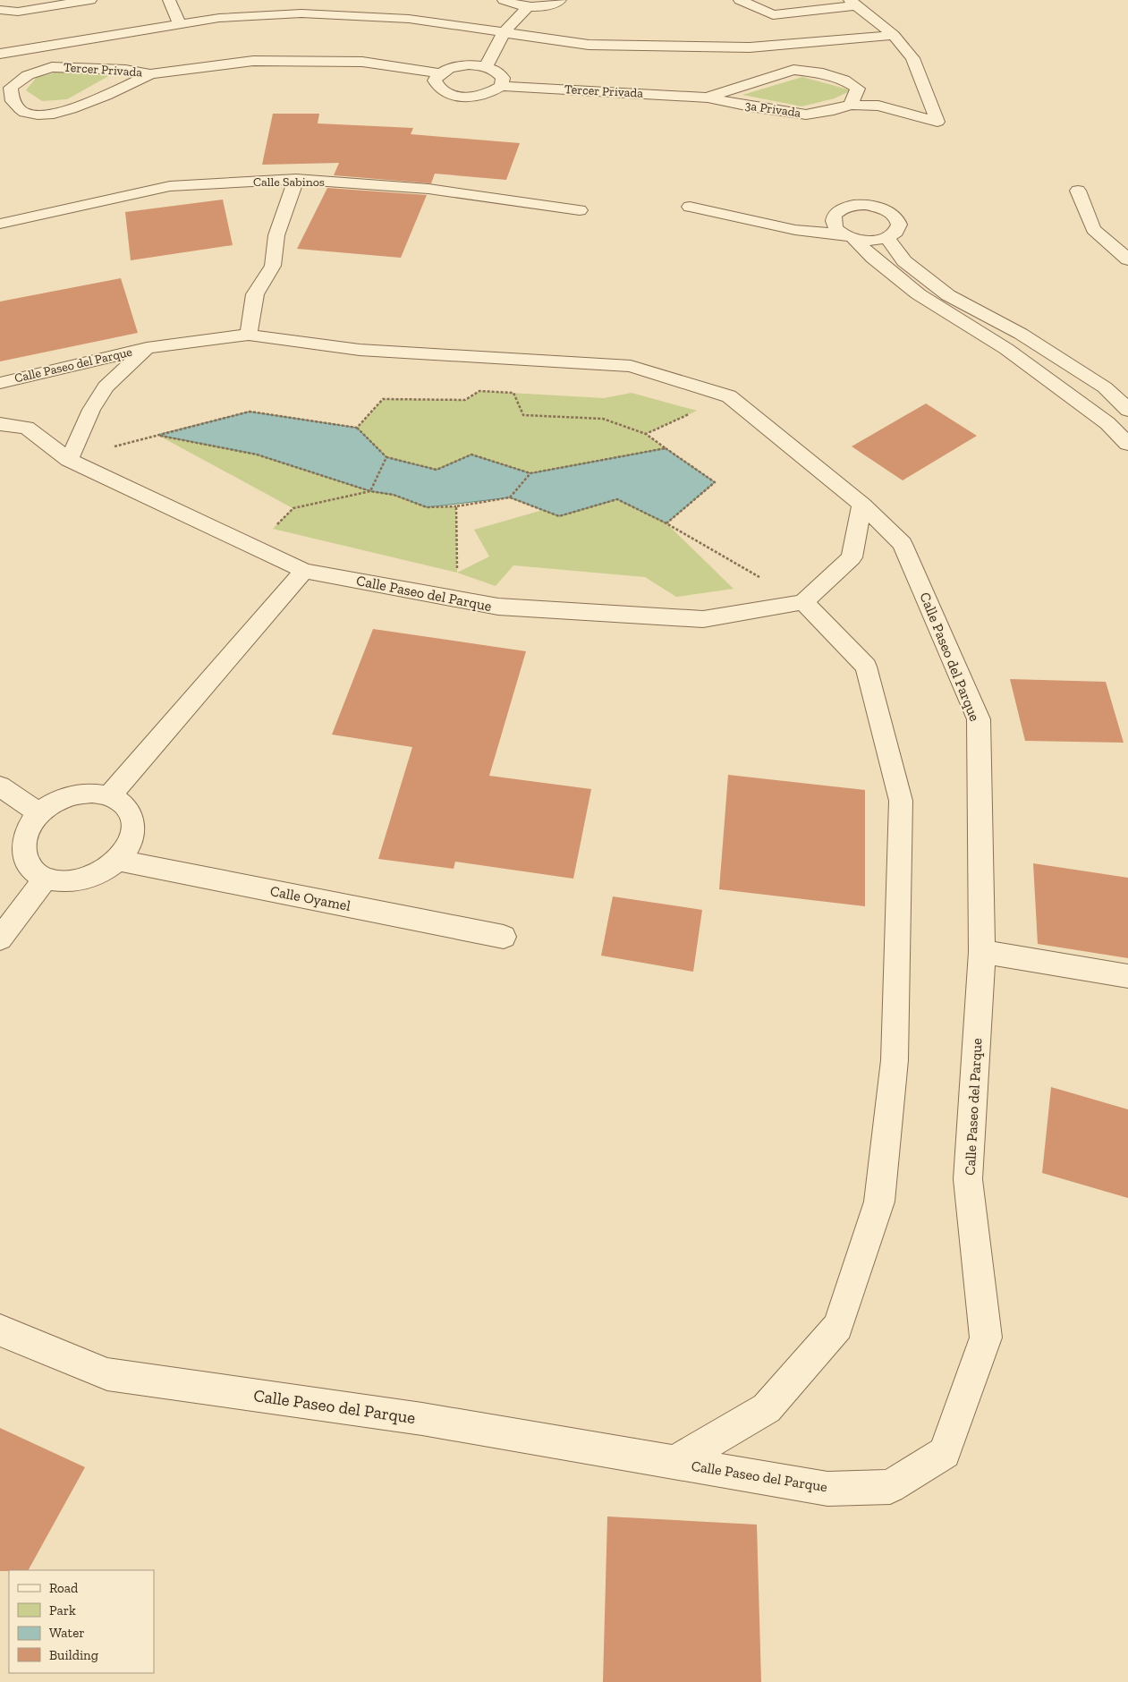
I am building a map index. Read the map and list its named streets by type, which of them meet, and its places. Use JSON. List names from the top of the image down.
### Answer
{
  "streets": {
    "street": [
      "Tercer Privada",
      "3a Privada",
      "Calle Sabinos",
      "Calle Paseo del Parque",
      "Calle Oyamel"
    ]
  },
  "crossings": [
    ["Tercer Privada", "3a Privada"]
  ],
  "legend": [
    "Road",
    "Park",
    "Water",
    "Building"
  ]
}
